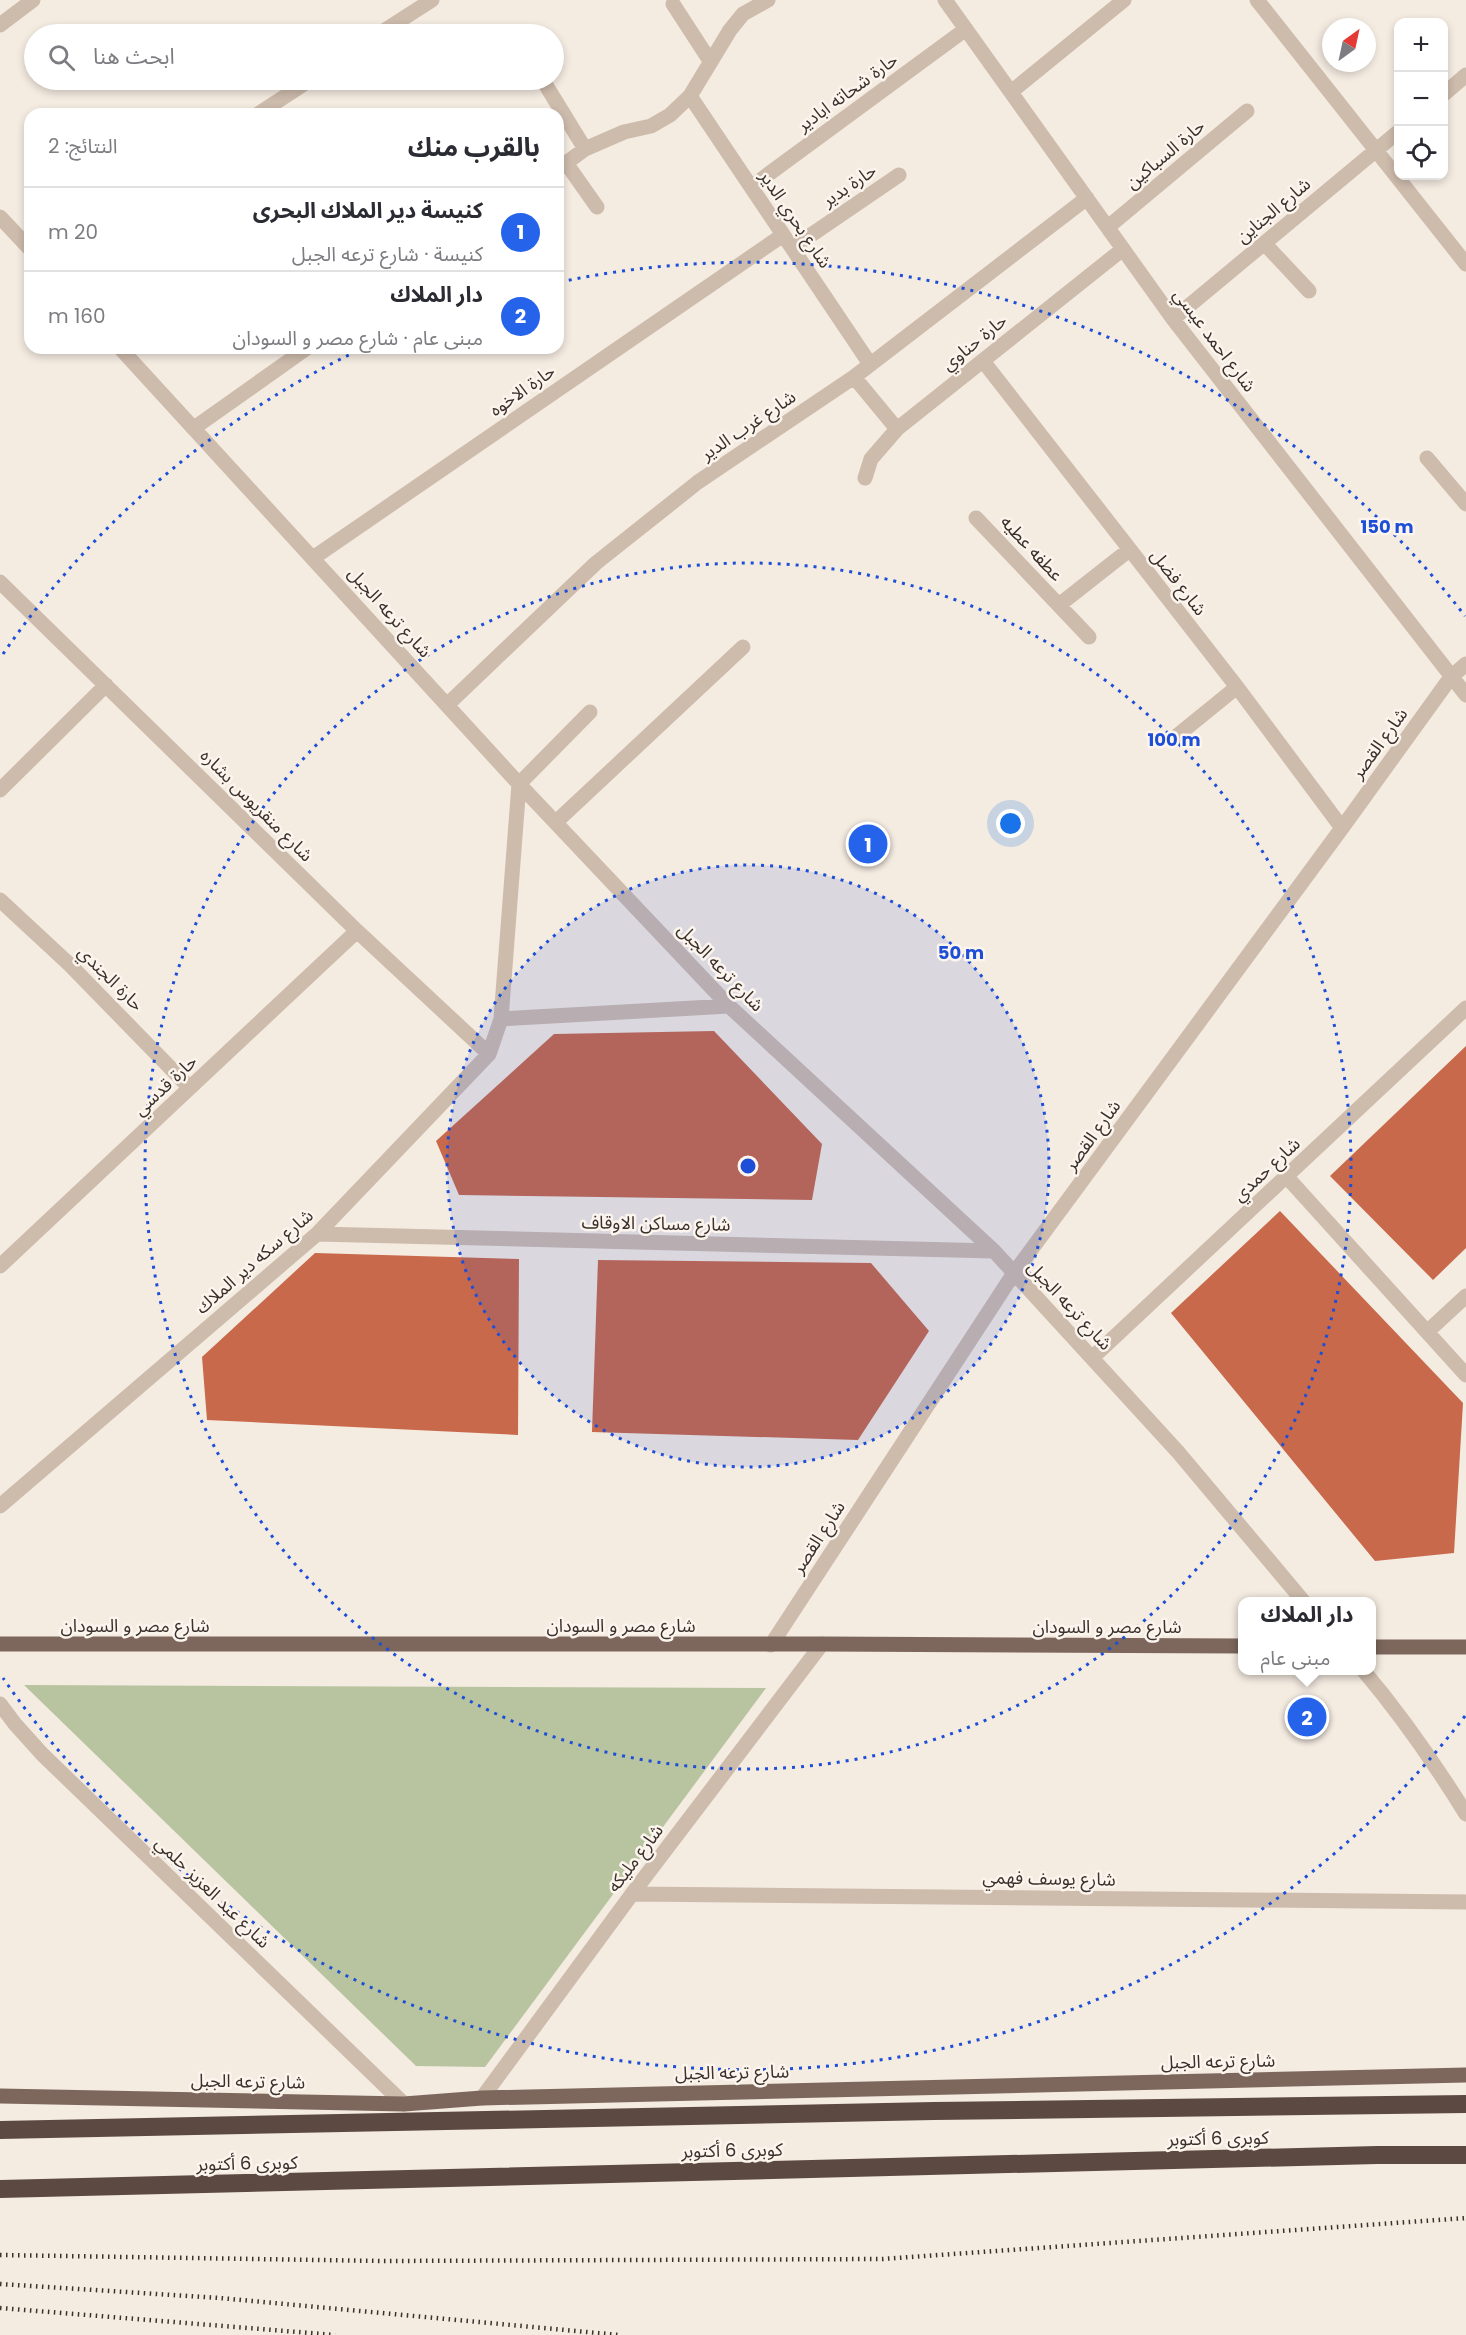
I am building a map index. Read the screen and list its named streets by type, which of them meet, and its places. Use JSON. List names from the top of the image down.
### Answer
{
  "streets": {
    "highway": ["كوبرى 6 أكتوبر"],
    "main road": ["شارع ترعه الجبل", "شارع مصر و السودان"],
    "street": [
      "حارة شحاته ابادير",
      "حارة السباكين",
      "حارة بدير",
      "شارع الجناين",
      "شارع بحري الدير",
      "شارع احمد عيسي",
      "حارة حناوي",
      "حارة الاخوه",
      "شارع غرب الدير",
      "عطفه عطيه",
      "شارع فضل",
      "شارع القصر",
      "شارع منقريوس بشاره",
      "حارة الجندي",
      "حارة قدسي",
      "شارع حمدي",
      "شارع مساكن الاوقاف",
      "شارع سكه دير الملاك",
      "شارع مليكه",
      "شارع يوسف فهمي",
      "شارع عبد العزيز حلمي"
    ]
  },
  "crossings": [
    ["حارة شحاته ابادير", "شارع بحري الدير"],
    ["حارة شحاته ابادير", "شارع احمد عيسي"],
    ["حارة السباكين", "شارع احمد عيسي"],
    ["حارة بدير", "شارع بحري الدير"],
    ["حارة بدير", "حارة الاخوه"],
    ["شارع الجناين", "شارع احمد عيسي"],
    ["شارع بحري الدير", "حارة الاخوه"],
    ["شارع بحري الدير", "شارع غرب الدير"],
    ["شارع احمد عيسي", "حارة حناوي"],
    ["شارع احمد عيسي", "شارع غرب الدير"],
    ["شارع احمد عيسي", "شارع القصر"],
    ["حارة حناوي", "شارع فضل"],
    ["حارة الاخوه", "شارع ترعه الجبل"],
    ["شارع غرب الدير", "شارع ترعه الجبل"],
    ["عطفه عطيه", "شارع فضل"],
    ["شارع فضل", "شارع القصر"],
    ["شارع ترعه الجبل", "شارع القصر"],
    ["شارع ترعه الجبل", "شارع حمدي"],
    ["شارع ترعه الجبل", "شارع مساكن الاوقاف"],
    ["شارع ترعه الجبل", "شارع سكه دير الملاك"],
    ["شارع ترعه الجبل", "شارع مليكه"],
    ["شارع ترعه الجبل", "شارع عبد العزيز حلمي"],
    ["شارع القصر", "شارع مصر و السودان"],
    ["شارع منقريوس بشاره", "حارة قدسي"],
    ["شارع منقريوس بشاره", "شارع سكه دير الملاك"],
    ["حارة الجندي", "حارة قدسي"],
    ["شارع مساكن الاوقاف", "شارع سكه دير الملاك"],
    ["شارع مصر و السودان", "شارع مليكه"],
    ["شارع مليكه", "شارع يوسف فهمي"]
  ],
  "north": "top right",
  "page": {
    "map_buttons": ["+", "−"],
    "search": "ابحث هنا",
    "heading": ["بالقرب منك", "النتائج: 2"],
    "list": [
      {
        "mark": "1",
        "name": "كنيسة دير الملاك البحرى",
        "note": "كنيسة · شارع ترعه الجبل",
        "value": "20 m"
      },
      {
        "mark": "2",
        "name": "دار الملاك",
        "note": "مبنى عام · شارع مصر و السودان",
        "value": "160 m"
      }
    ],
    "pins": ["1", "2"],
    "popup": ["دار الملاك", "مبنى عام"]
  },
  "rings": ["150 m", "100 m", "50 m"]
}
